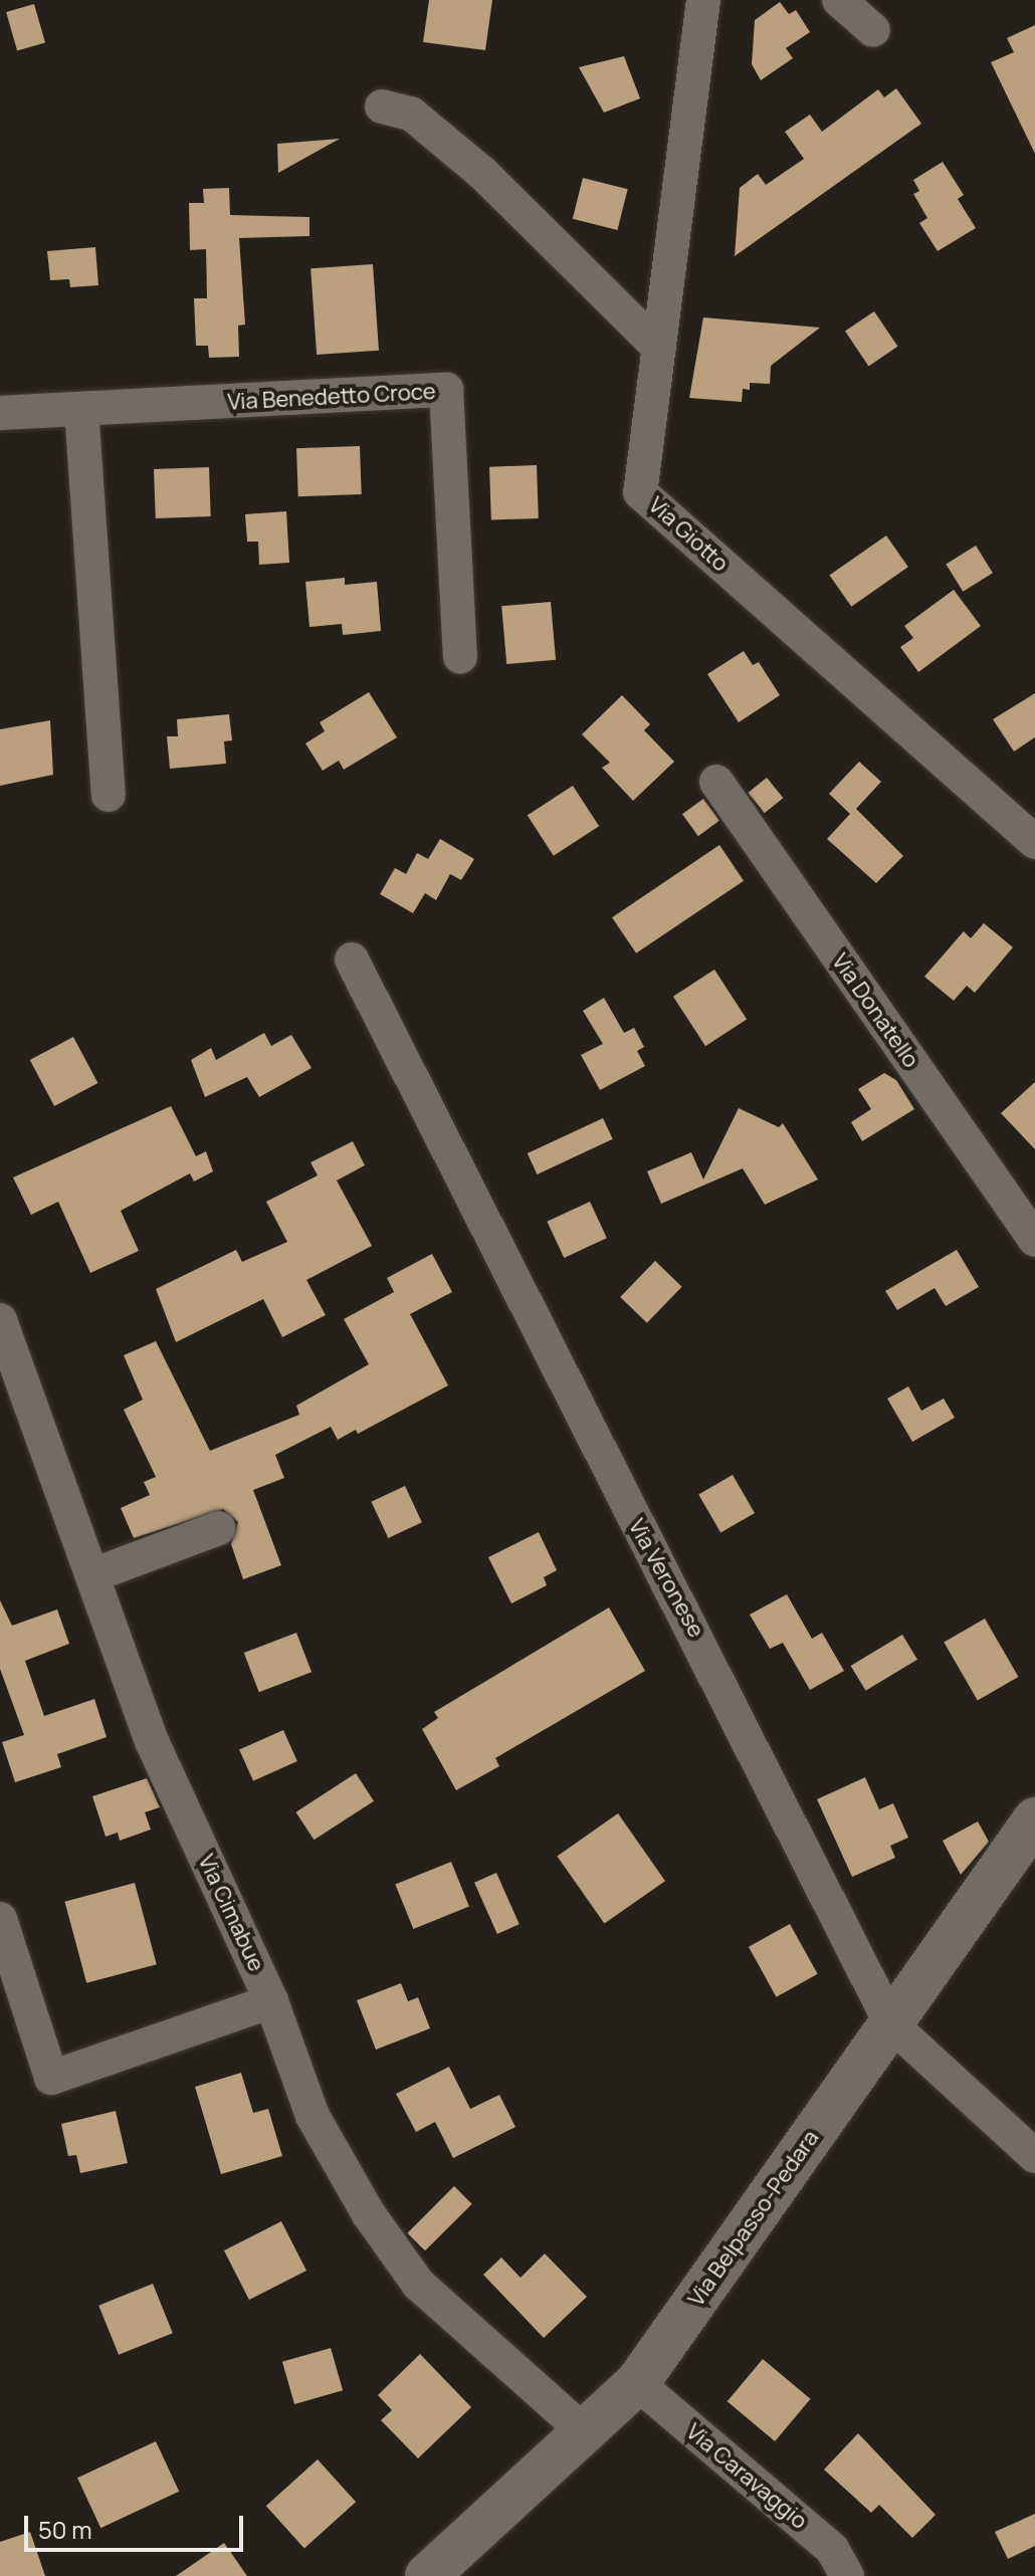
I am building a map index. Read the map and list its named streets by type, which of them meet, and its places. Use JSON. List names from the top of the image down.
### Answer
{
  "streets": {
    "street": [
      "Via Benedetto Croce",
      "Via Giotto",
      "Via Donatello",
      "Via Veronese",
      "Via Cimabue",
      "Via Belpasso-Pedara",
      "Via Caravaggio"
    ]
  },
  "crossings": [
    ["Via Veronese", "Via Belpasso-Pedara"],
    ["Via Cimabue", "Via Belpasso-Pedara"],
    ["Via Belpasso-Pedara", "Via Caravaggio"]
  ],
  "scale_bar": "50 m"
}
